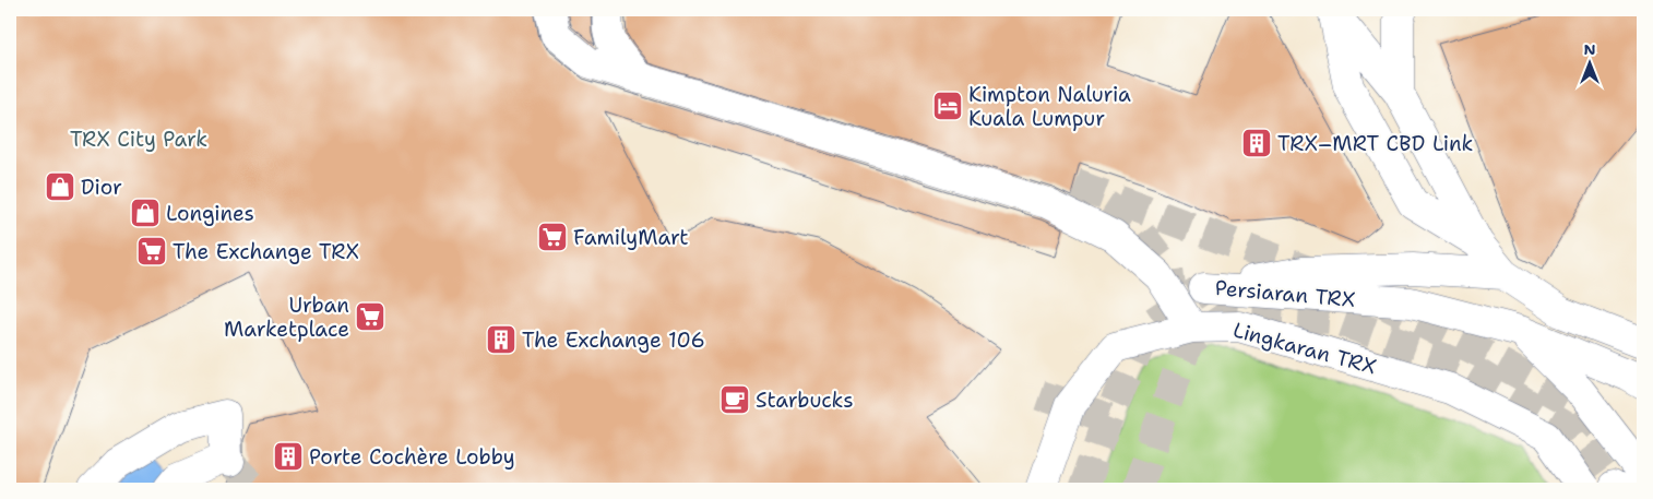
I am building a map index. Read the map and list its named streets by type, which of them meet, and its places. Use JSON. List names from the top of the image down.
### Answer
{
  "streets": {
    "street": ["Persiaran TRX", "Lingkaran TRX"]
  },
  "parks": ["TRX City Park"],
  "places": {
    "hotel": ["Kimpton Naluria Kuala Lumpur"],
    "building": ["TRX–MRT CBD Link", "The Exchange 106", "Porte Cochère Lobby"],
    "shop": ["Dior", "Longines"],
    "supermarket": ["FamilyMart", "The Exchange TRX", "Urban Marketplace"],
    "cafe": ["Starbucks"]
  },
  "north": "top"
}
